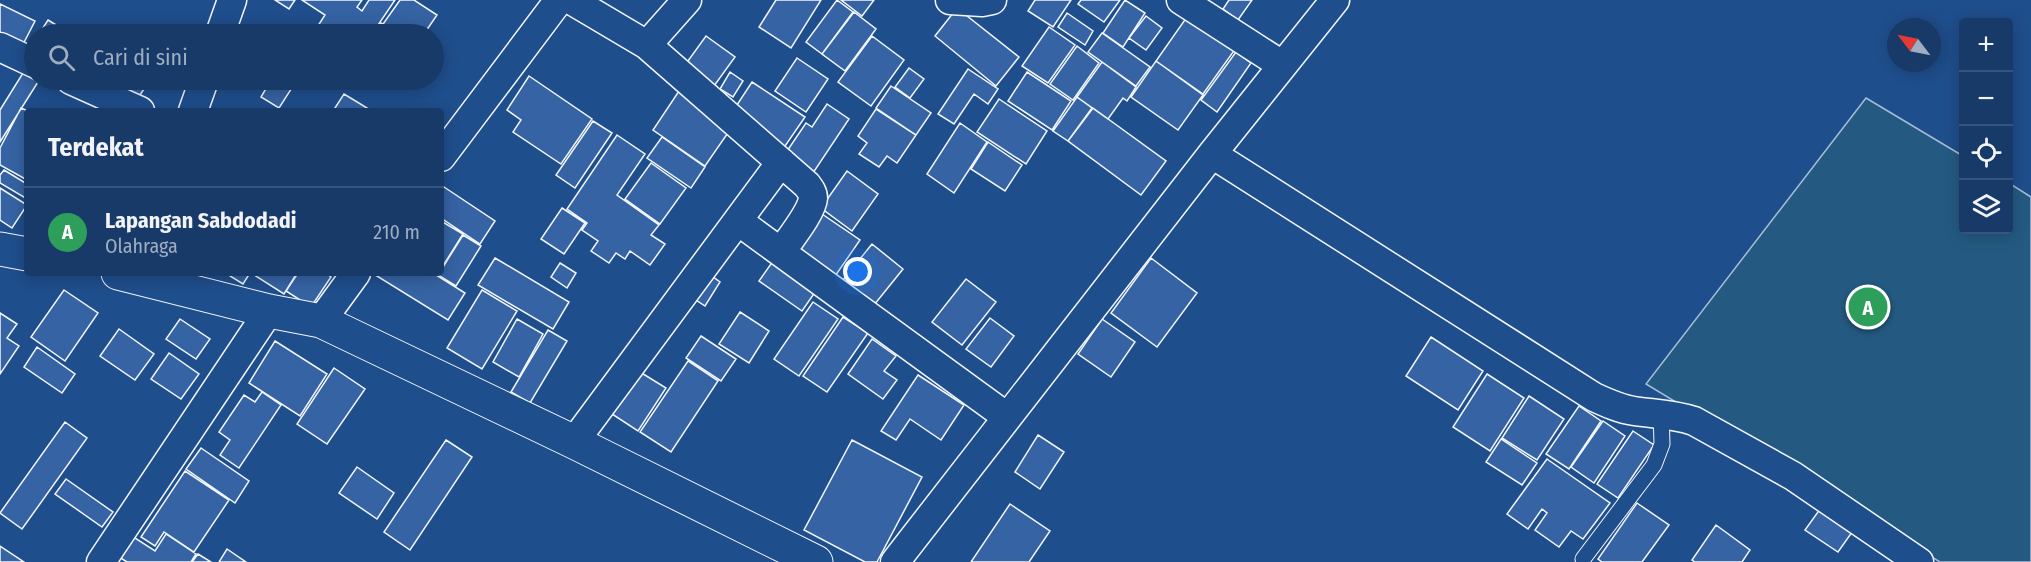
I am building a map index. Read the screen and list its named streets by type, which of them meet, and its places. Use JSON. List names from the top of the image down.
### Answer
{
  "north": "top left",
  "page": {
    "map_buttons": ["+", "−"],
    "search": "Cari di sini",
    "heading": "Terdekat",
    "list": [
      {
        "mark": "A",
        "name": "Lapangan Sabdodadi",
        "note": "Olahraga",
        "value": "210 m"
      }
    ],
    "pins": "A"
  }
}
